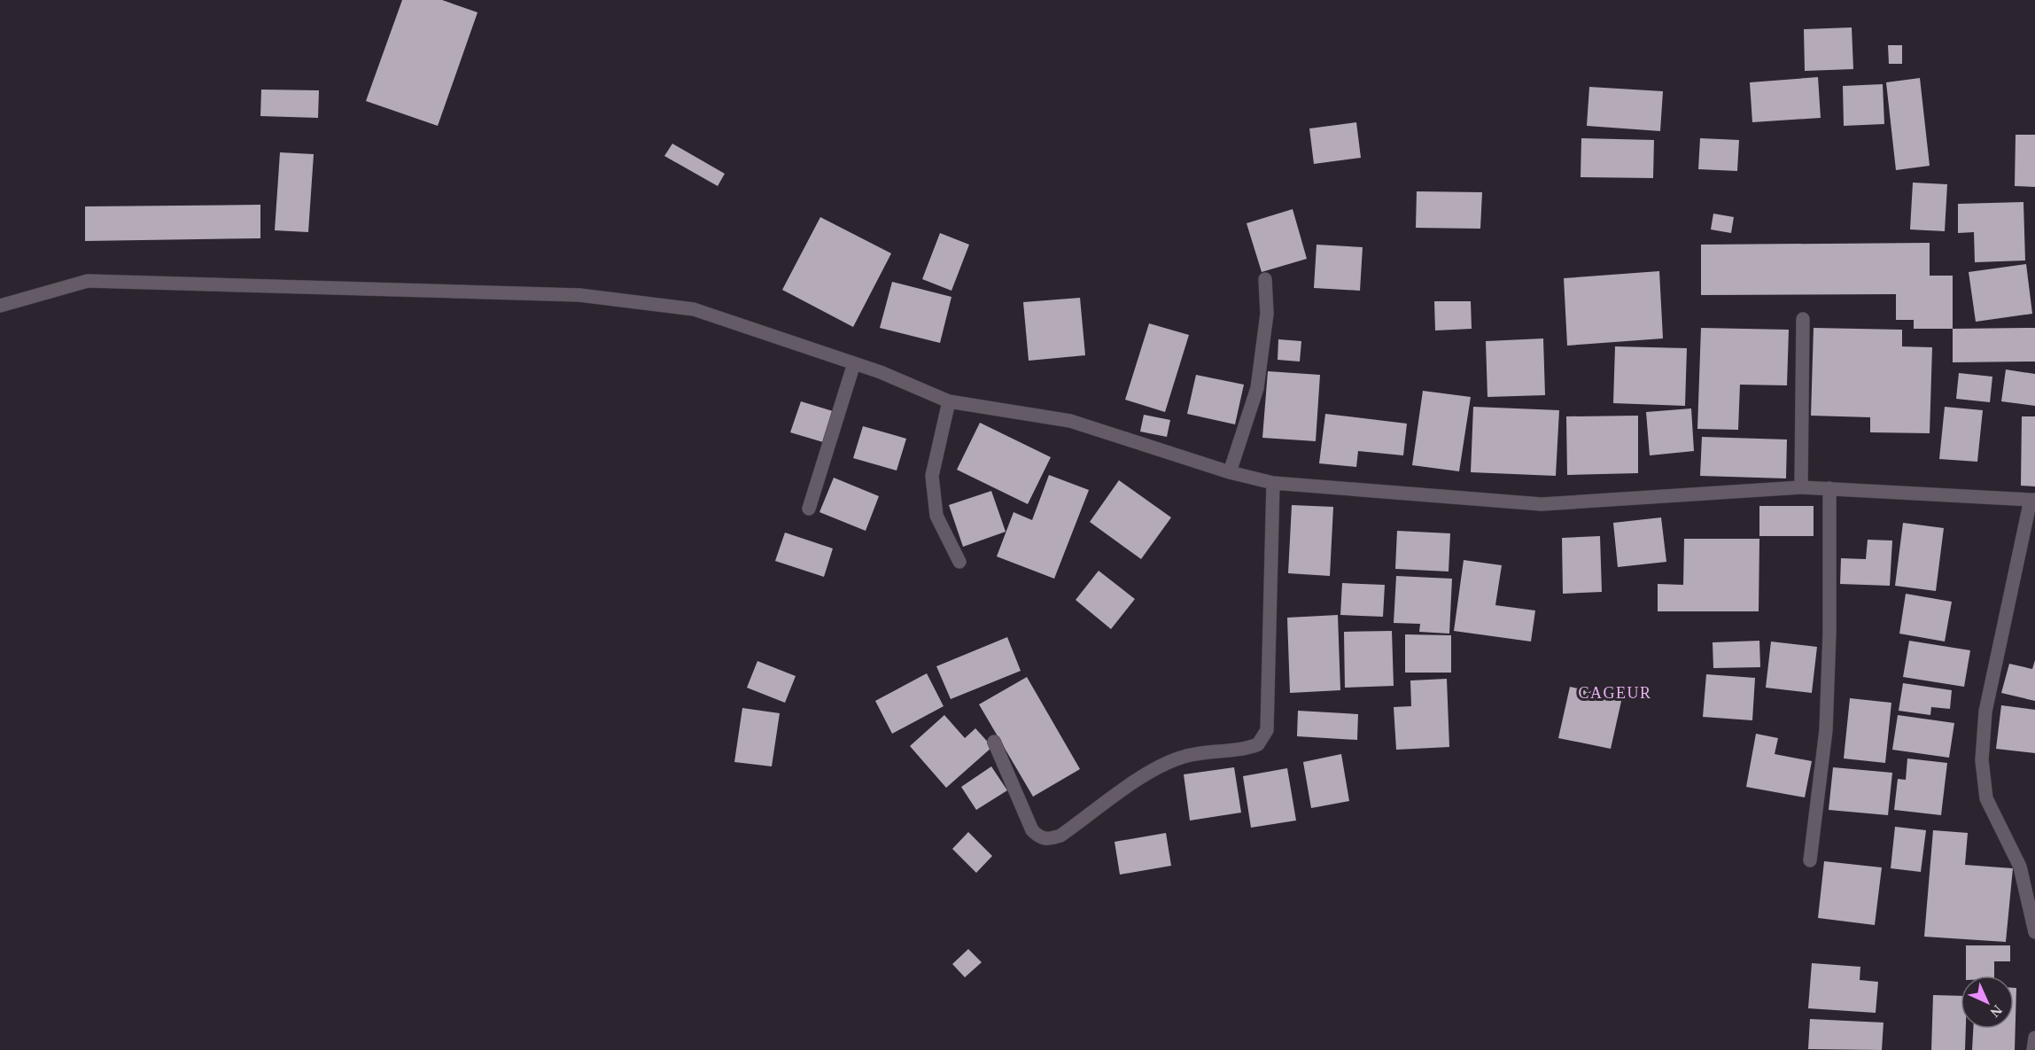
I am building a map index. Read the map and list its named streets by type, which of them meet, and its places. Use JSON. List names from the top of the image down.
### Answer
{
  "districts": ["CAGEUR"],
  "north": "bottom right"
}
